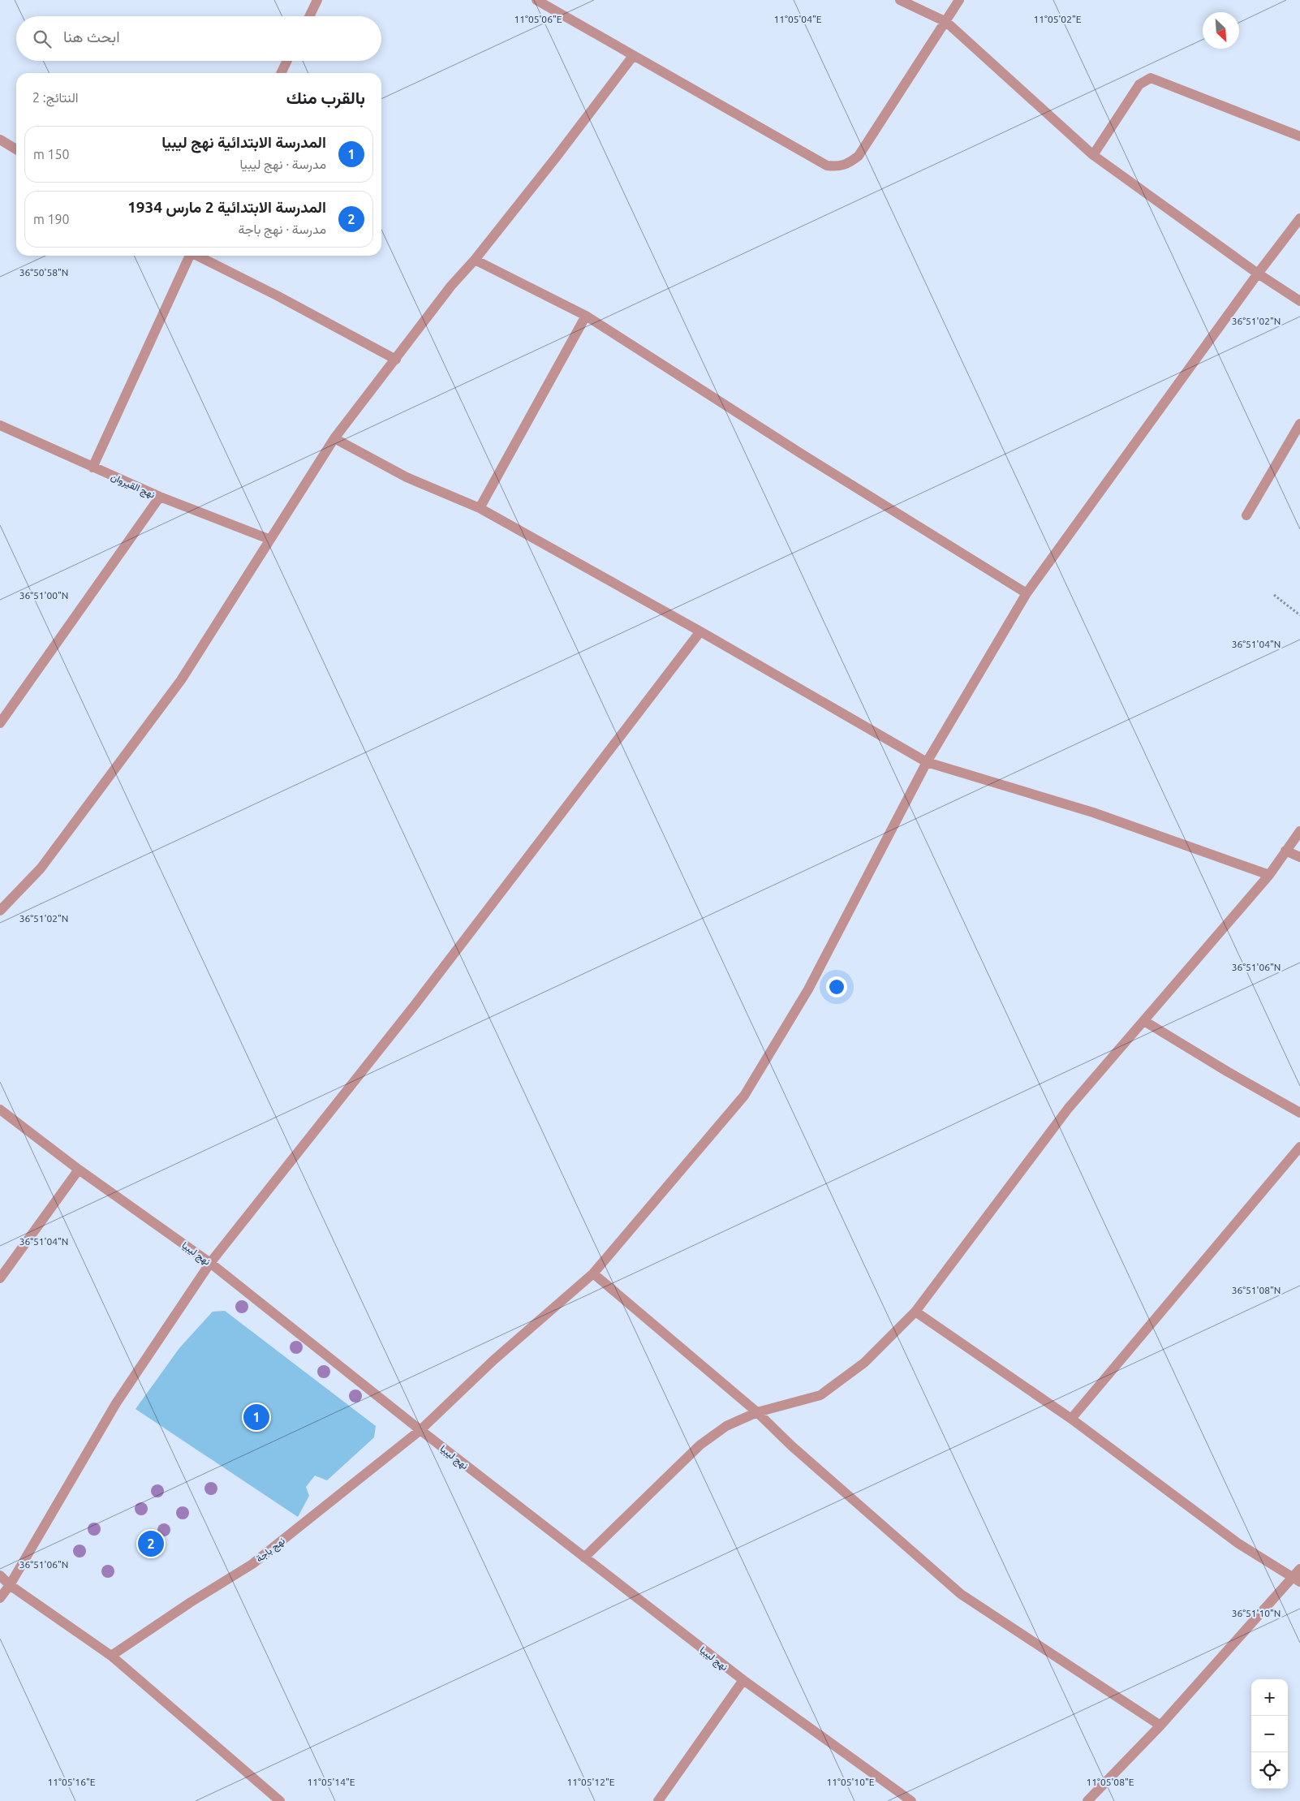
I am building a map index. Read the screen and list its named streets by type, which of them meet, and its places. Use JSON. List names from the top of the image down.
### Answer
{
  "streets": {
    "street": ["نهج القيروان", "نهج ليبيا", "نهج باجة"]
  },
  "crossings": [
    ["نهج ليبيا", "نهج باجة"]
  ],
  "north": "bottom right",
  "page": {
    "search": "ابحث هنا",
    "heading": ["بالقرب منك", "النتائج: 2"],
    "list": [
      {
        "mark": "1",
        "name": "المدرسة الابتدائية نهج ليبيا",
        "note": "مدرسة · نهج ليبيا",
        "value": "150 m"
      },
      {
        "mark": "2",
        "name": "المدرسة الابتدائية 2 مارس 1934",
        "note": "مدرسة · نهج باجة",
        "value": "190 m"
      }
    ],
    "pins": ["1", "2"],
    "map_buttons": ["+", "−"]
  },
  "coordinates": [
    "11°05'06\"E",
    "11°05'04\"E",
    "11°05'02\"E",
    "36°50'58\"N",
    "36°51'02\"N",
    "36°51'00\"N",
    "36°51'04\"N",
    "36°51'06\"N",
    "36°51'08\"N",
    "36°51'10\"N",
    "11°05'16\"E",
    "11°05'14\"E",
    "11°05'12\"E",
    "11°05'10\"E",
    "11°05'08\"E"
  ]
}
